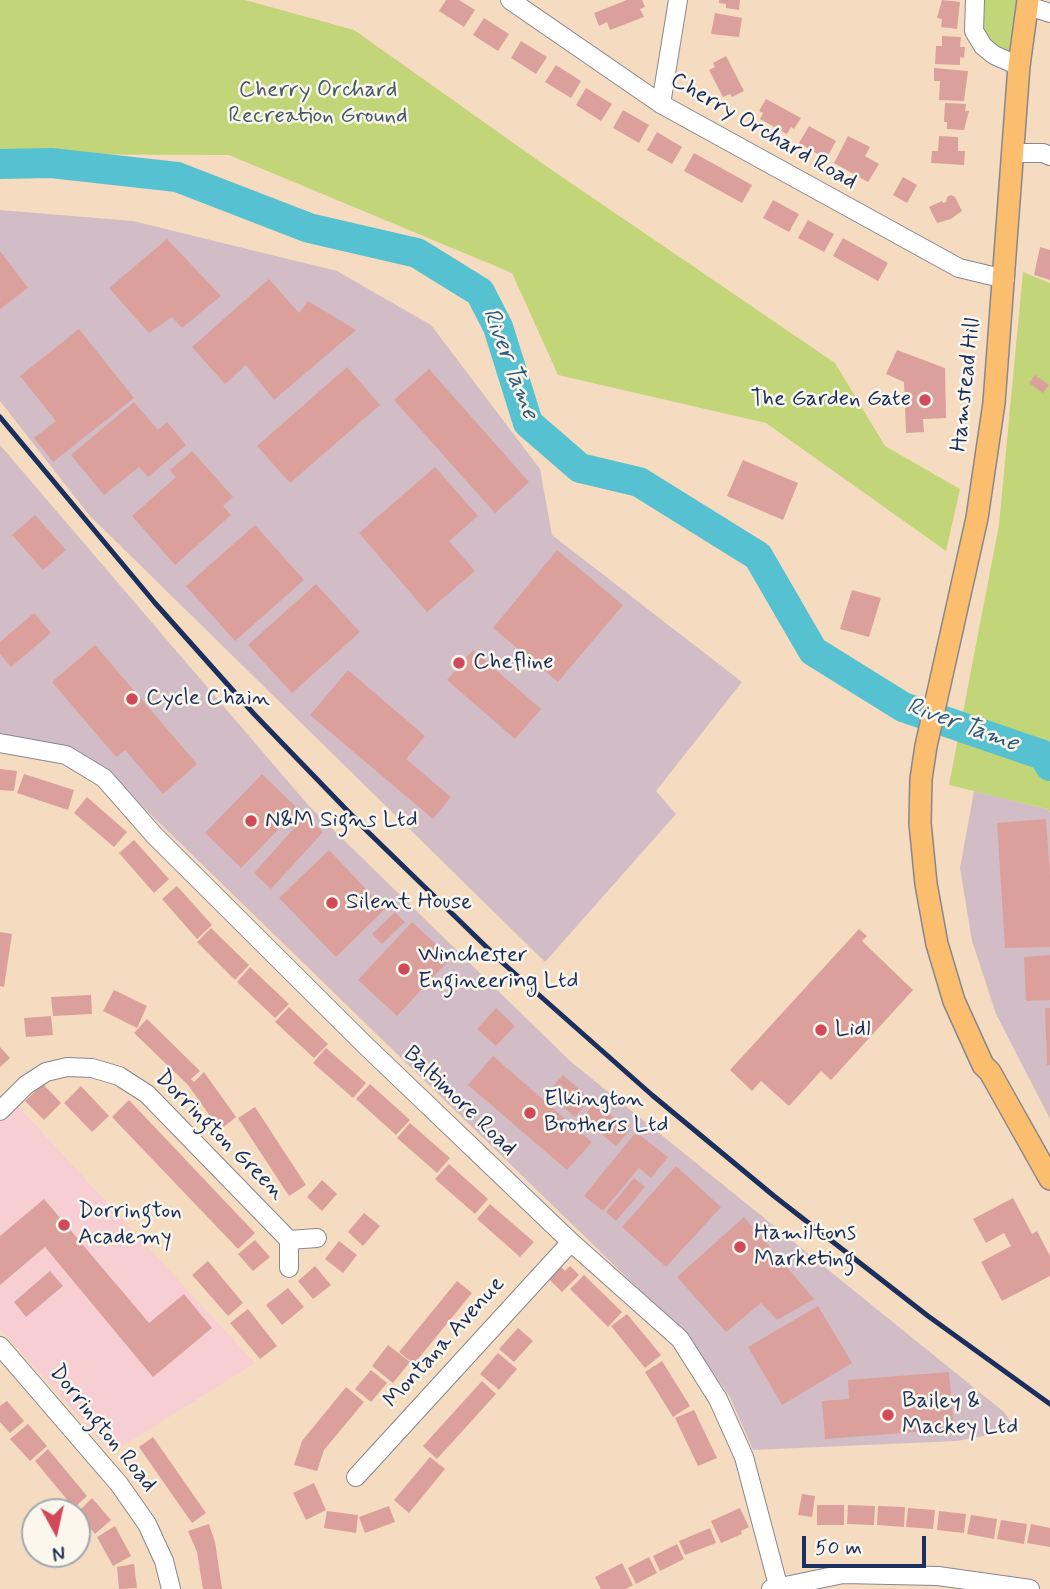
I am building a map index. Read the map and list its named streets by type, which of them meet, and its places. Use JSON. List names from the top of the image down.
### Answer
{
  "streets": {
    "main road": ["Hamstead Hill"],
    "street": [
      "Cherry Orchard Road",
      "Baltimore Road",
      "Dorrington Green",
      "Montana Avenue",
      "Dorrington Road"
    ]
  },
  "crossings": [
    ["Cherry Orchard Road", "Hamstead Hill"],
    ["Baltimore Road", "Montana Avenue"]
  ],
  "water": ["River Tame"],
  "parks": ["Cherry Orchard Recreation Ground"],
  "places": [
    "The Garden Gate",
    "Chefline",
    "Cycle Chain",
    "N&M Signs Ltd",
    "Silent House",
    "Winchester Engineering Ltd",
    "Lidl",
    "Elkington Brothers Ltd",
    "Dorrington Academy",
    "Hamiltons Marketing",
    "Bailey & Mackey Ltd"
  ],
  "scale_bar": "50 m",
  "north": "bottom"
}
